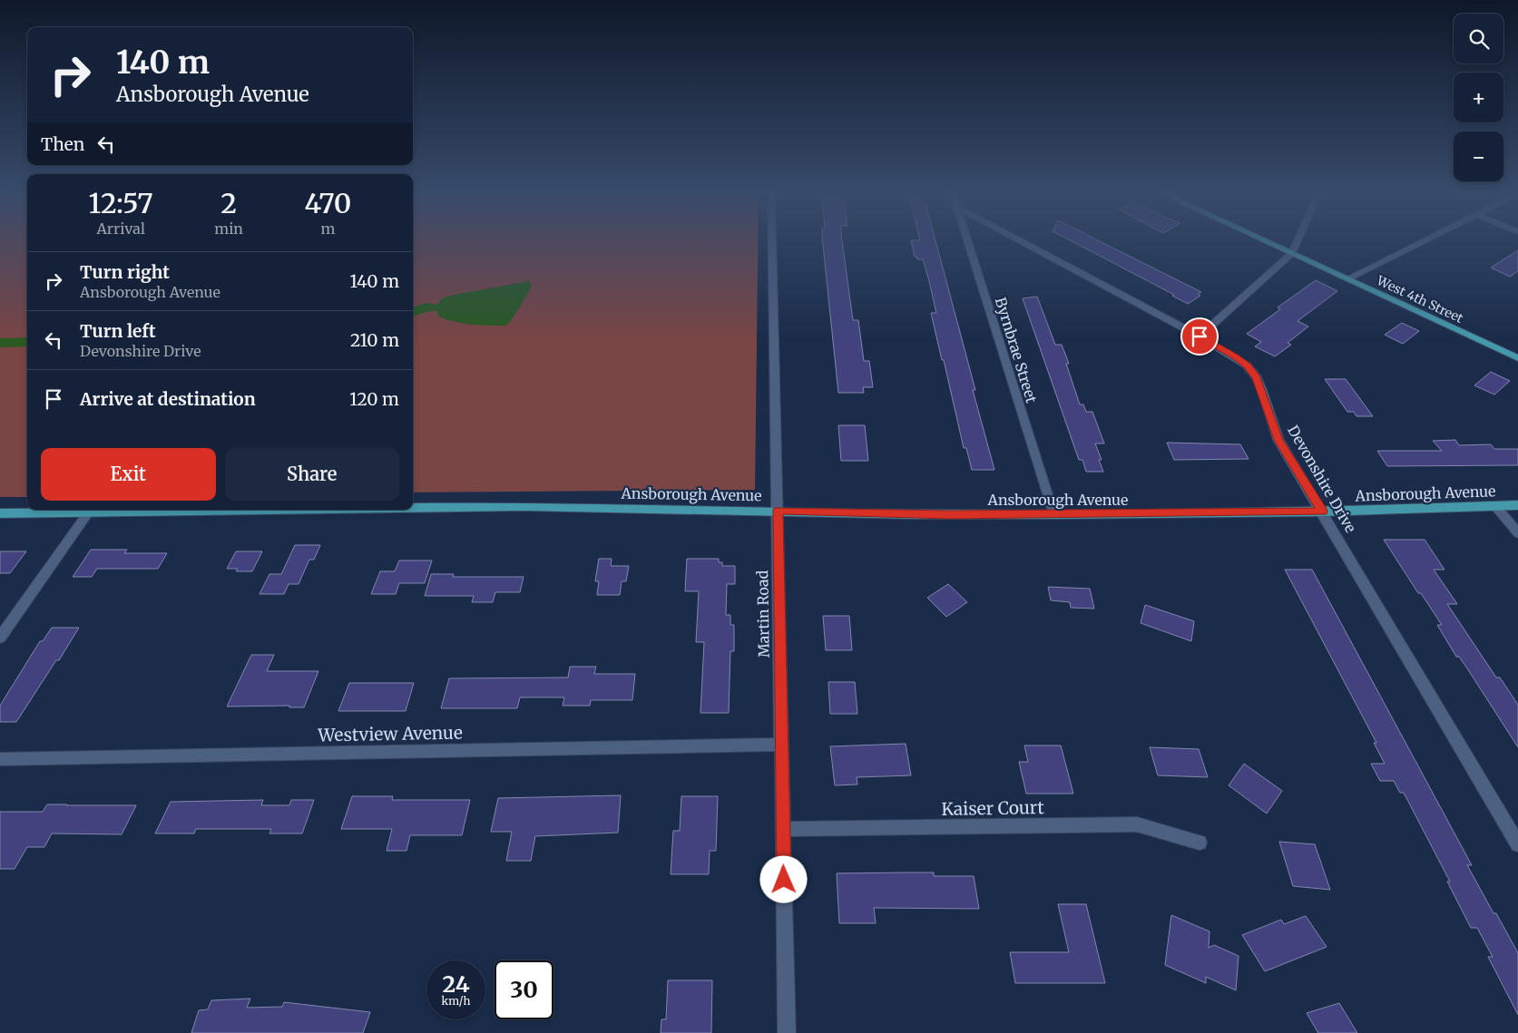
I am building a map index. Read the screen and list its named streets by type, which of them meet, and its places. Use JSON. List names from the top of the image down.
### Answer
{
  "streets": {
    "main road": ["West 4th Street", "Ansborough Avenue"],
    "street": [
      "Byrnbrae Street",
      "Devonshire Drive",
      "Martin Road",
      "Westview Avenue",
      "Kaiser Court"
    ]
  },
  "crossings": [
    ["Byrnbrae Street", "Ansborough Avenue"],
    ["Devonshire Drive", "Ansborough Avenue"],
    ["Ansborough Avenue", "Martin Road"],
    ["Martin Road", "Westview Avenue"],
    ["Martin Road", "Kaiser Court"]
  ],
  "page": {
    "map_buttons": ["+", "−"],
    "turn": ["140 m", "Ansborough Avenue"],
    "then": "Then",
    "eta": [
      "12:57",
      "Arrival",
      "2",
      "min",
      "470",
      "m"
    ],
    "list": [
      {
        "name": "Turn right",
        "note": "Ansborough Avenue",
        "value": "140 m"
      },
      {
        "name": "Turn left",
        "note": "Devonshire Drive",
        "value": "210 m"
      },
      {
        "name": "Arrive at destination",
        "value": "120 m"
      }
    ],
    "buttons": ["Exit", "Share"],
    "speed": "24 km/h",
    "limit": "30"
  }
}
